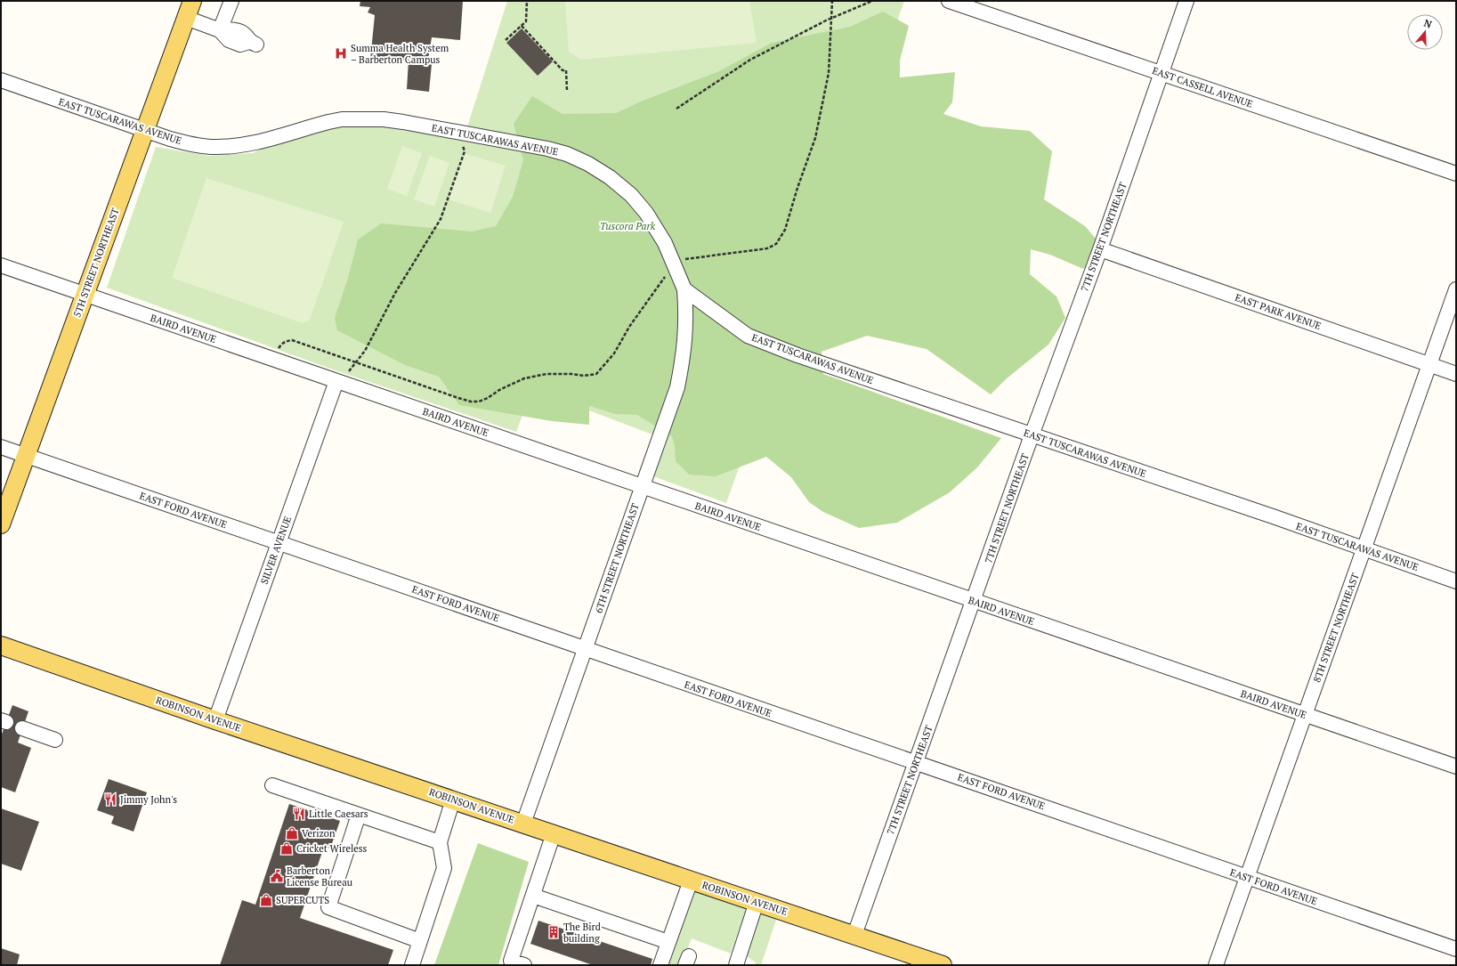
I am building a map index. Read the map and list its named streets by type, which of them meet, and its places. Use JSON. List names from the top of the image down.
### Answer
{
  "streets": {
    "main road": ["5TH STREET NORTHEAST", "ROBINSON AVENUE"],
    "street": [
      "EAST CASSELL AVENUE",
      "EAST TUSCARAWAS AVENUE",
      "7TH STREET NORTHEAST",
      "EAST PARK AVENUE",
      "BAIRD AVENUE",
      "EAST FORD AVENUE",
      "SILVER AVENUE",
      "6TH STREET NORTHEAST",
      "8TH STREET NORTHEAST"
    ]
  },
  "crossings": [
    ["EAST CASSELL AVENUE", "7TH STREET NORTHEAST"],
    ["EAST TUSCARAWAS AVENUE", "7TH STREET NORTHEAST"],
    ["EAST TUSCARAWAS AVENUE", "5TH STREET NORTHEAST"],
    ["EAST TUSCARAWAS AVENUE", "6TH STREET NORTHEAST"],
    ["EAST TUSCARAWAS AVENUE", "8TH STREET NORTHEAST"],
    ["7TH STREET NORTHEAST", "EAST PARK AVENUE"],
    ["7TH STREET NORTHEAST", "BAIRD AVENUE"],
    ["7TH STREET NORTHEAST", "EAST FORD AVENUE"],
    ["7TH STREET NORTHEAST", "ROBINSON AVENUE"],
    ["5TH STREET NORTHEAST", "BAIRD AVENUE"],
    ["5TH STREET NORTHEAST", "EAST FORD AVENUE"],
    ["EAST PARK AVENUE", "8TH STREET NORTHEAST"],
    ["BAIRD AVENUE", "SILVER AVENUE"],
    ["BAIRD AVENUE", "6TH STREET NORTHEAST"],
    ["BAIRD AVENUE", "8TH STREET NORTHEAST"],
    ["EAST FORD AVENUE", "SILVER AVENUE"],
    ["EAST FORD AVENUE", "6TH STREET NORTHEAST"],
    ["EAST FORD AVENUE", "8TH STREET NORTHEAST"],
    ["SILVER AVENUE", "ROBINSON AVENUE"],
    ["6TH STREET NORTHEAST", "ROBINSON AVENUE"]
  ],
  "parks": ["Tuscora Park"],
  "places": {
    "hospital": ["Summa Health System – Barberton Campus"],
    "restaurant": ["Jimmy John's", "Little Caesars"],
    "shop": ["Verizon", "Cricket Wireless", "SUPERCUTS"],
    "public building": ["Barberton License Bureau"],
    "building": ["The Bird building"]
  },
  "north": "top"
}
